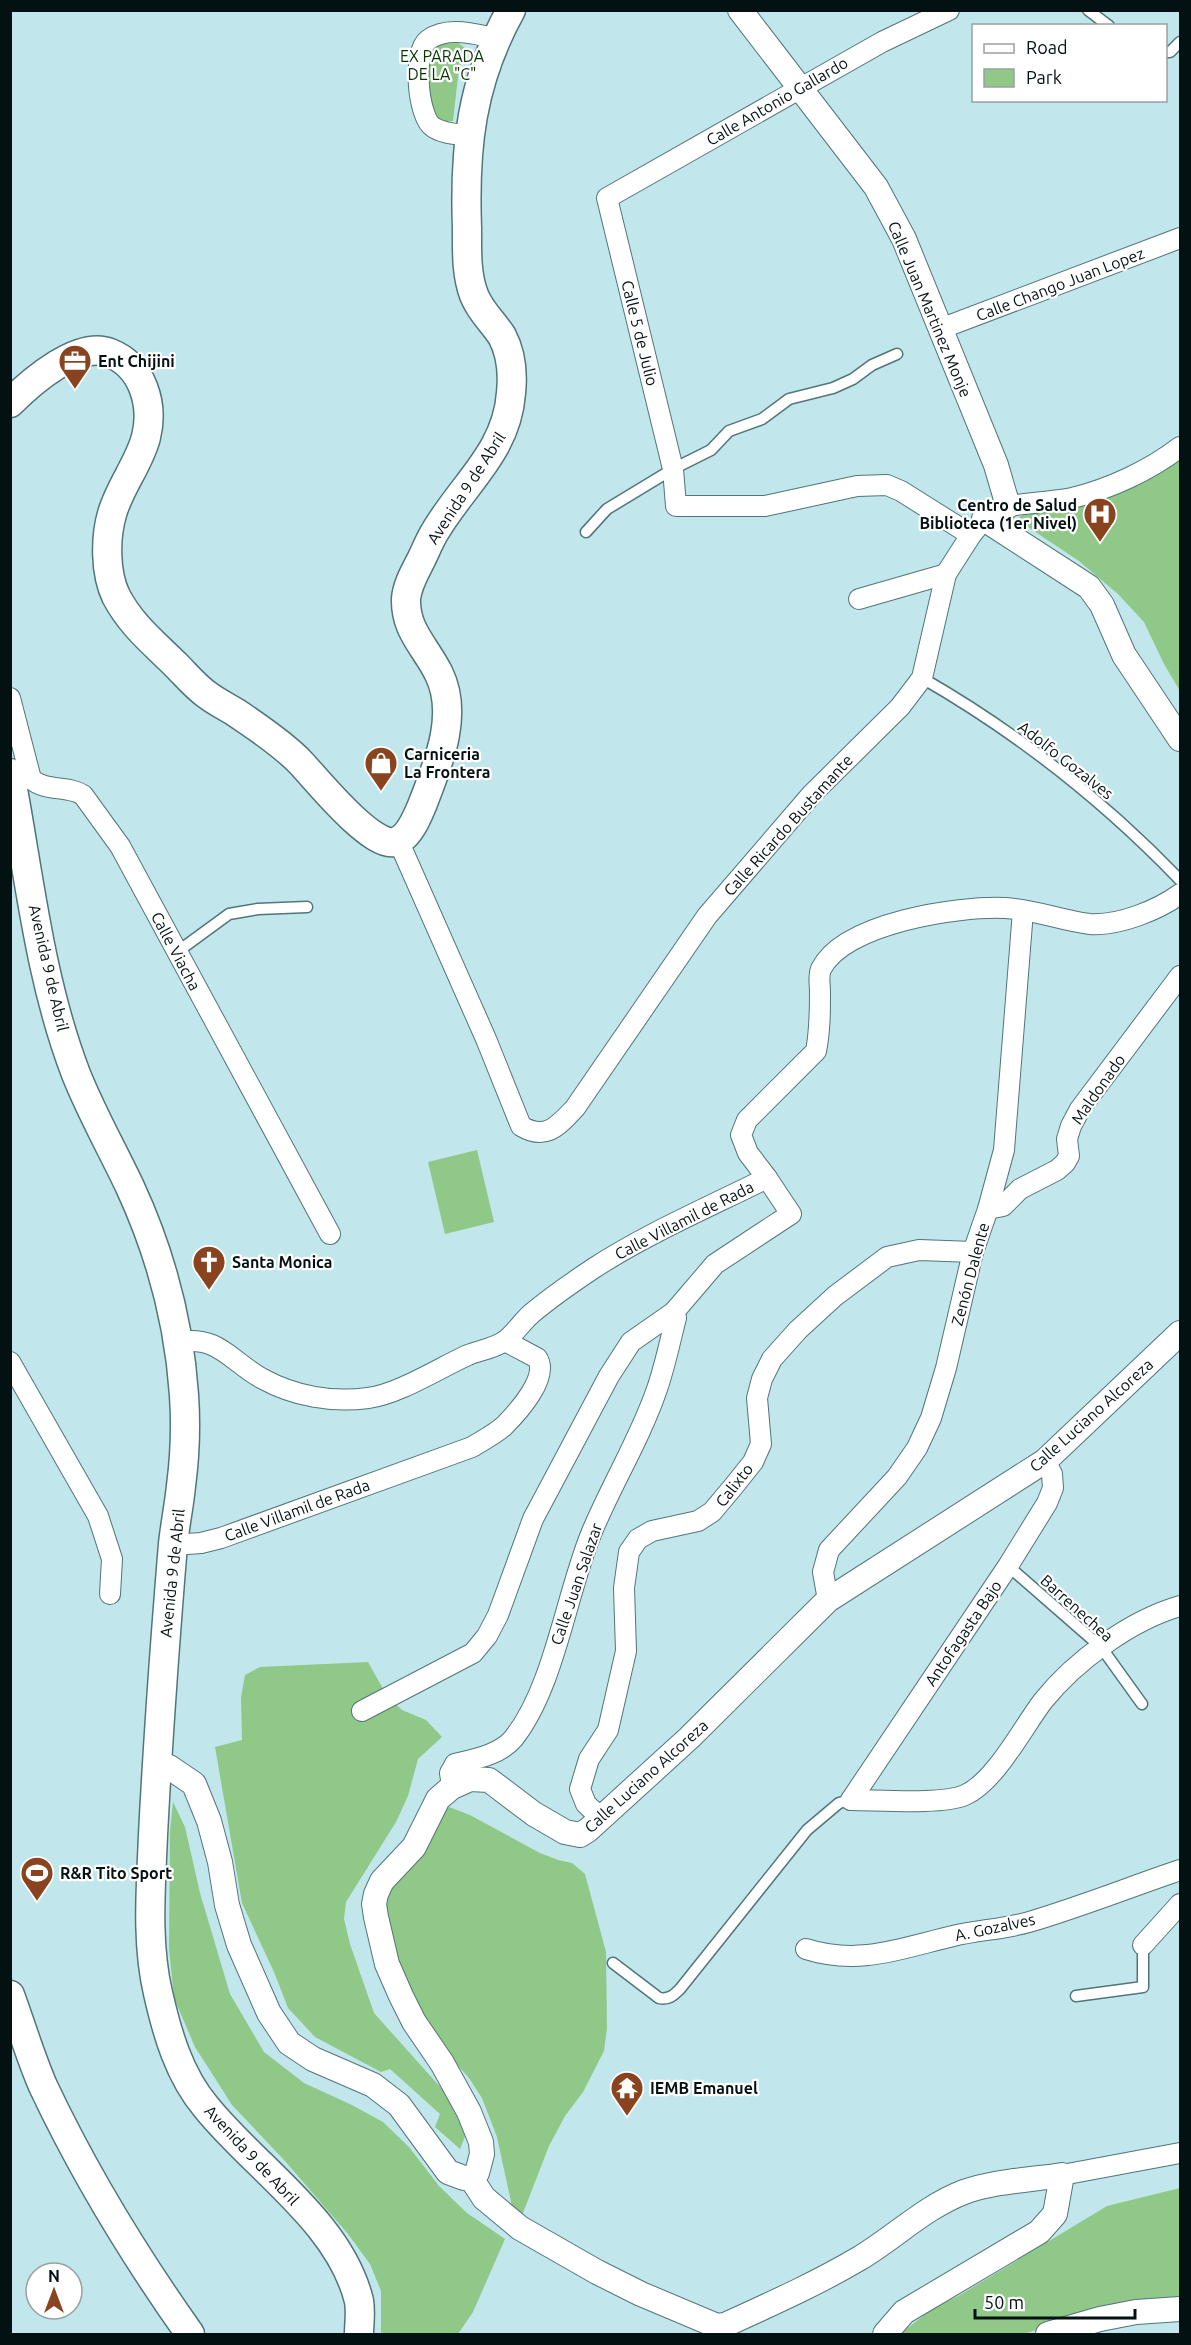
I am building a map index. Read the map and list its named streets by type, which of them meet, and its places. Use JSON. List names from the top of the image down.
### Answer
{
  "streets": {
    "main road": ["Avenida 9 de Abril"],
    "street": [
      "Calle Antonio Gallardo",
      "Calle Chango Juan Lopez",
      "Calle Juan Martinez Monje",
      "Calle 5 de Julio",
      "Calle Ricardo Bustamante",
      "Calle Viacha",
      "Maldonado",
      "Calle Villamil de Rada",
      "Zenón Dalente",
      "Calle Luciano Alcoreza",
      "Calixto",
      "Calle Juan Salazar",
      "Antofagasta Bajo",
      "A. Gozalves"
    ],
    "lane": ["Adolfo Gozalves", "Barrenechea"]
  },
  "crossings": [
    ["Calle Antonio Gallardo", "Calle Juan Martinez Monje"],
    ["Calle Antonio Gallardo", "Calle 5 de Julio"],
    ["Calle Chango Juan Lopez", "Calle Juan Martinez Monje"],
    ["Calle Juan Martinez Monje", "Calle Ricardo Bustamante"],
    ["Calle 5 de Julio", "Calle Ricardo Bustamante"],
    ["Avenida 9 de Abril", "Calle Ricardo Bustamante"],
    ["Avenida 9 de Abril", "Calle Villamil de Rada"],
    ["Adolfo Gozalves", "Calle Ricardo Bustamante"],
    ["Maldonado", "Zenón Dalente"],
    ["Calle Villamil de Rada", "Zenón Dalente"],
    ["Zenón Dalente", "Calle Luciano Alcoreza"],
    ["Zenón Dalente", "Calixto"],
    ["Calle Luciano Alcoreza", "Calixto"],
    ["Calle Luciano Alcoreza", "Calle Juan Salazar"],
    ["Calle Luciano Alcoreza", "Antofagasta Bajo"],
    ["Barrenechea", "Antofagasta Bajo"]
  ],
  "parks": ["EX PARADA DE LA \"C\""],
  "places": {
    "office": ["Ent Chijini"],
    "hospital": ["Centro de Salud Biblioteca (1er Nivel)"],
    "shop": ["Carniceria La Frontera"],
    "church": ["Santa Monica"],
    "sports": ["R&R Tito Sport"],
    "temple": ["IEMB Emanuel"]
  },
  "legend": ["Road", "Park"],
  "scale_bar": "50 m",
  "north": "top"
}
